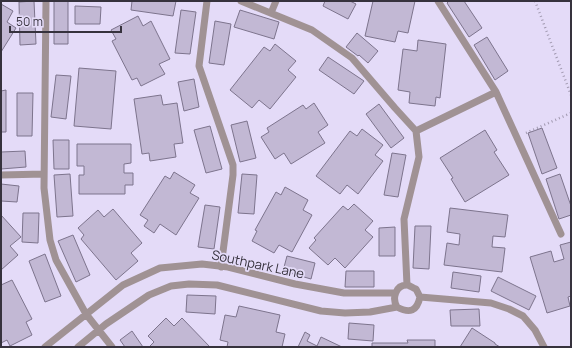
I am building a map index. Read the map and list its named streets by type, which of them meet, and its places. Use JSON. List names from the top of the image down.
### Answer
{
  "streets": {
    "lane": ["Southpark Lane"]
  },
  "scale_bar": "50 m"
}
